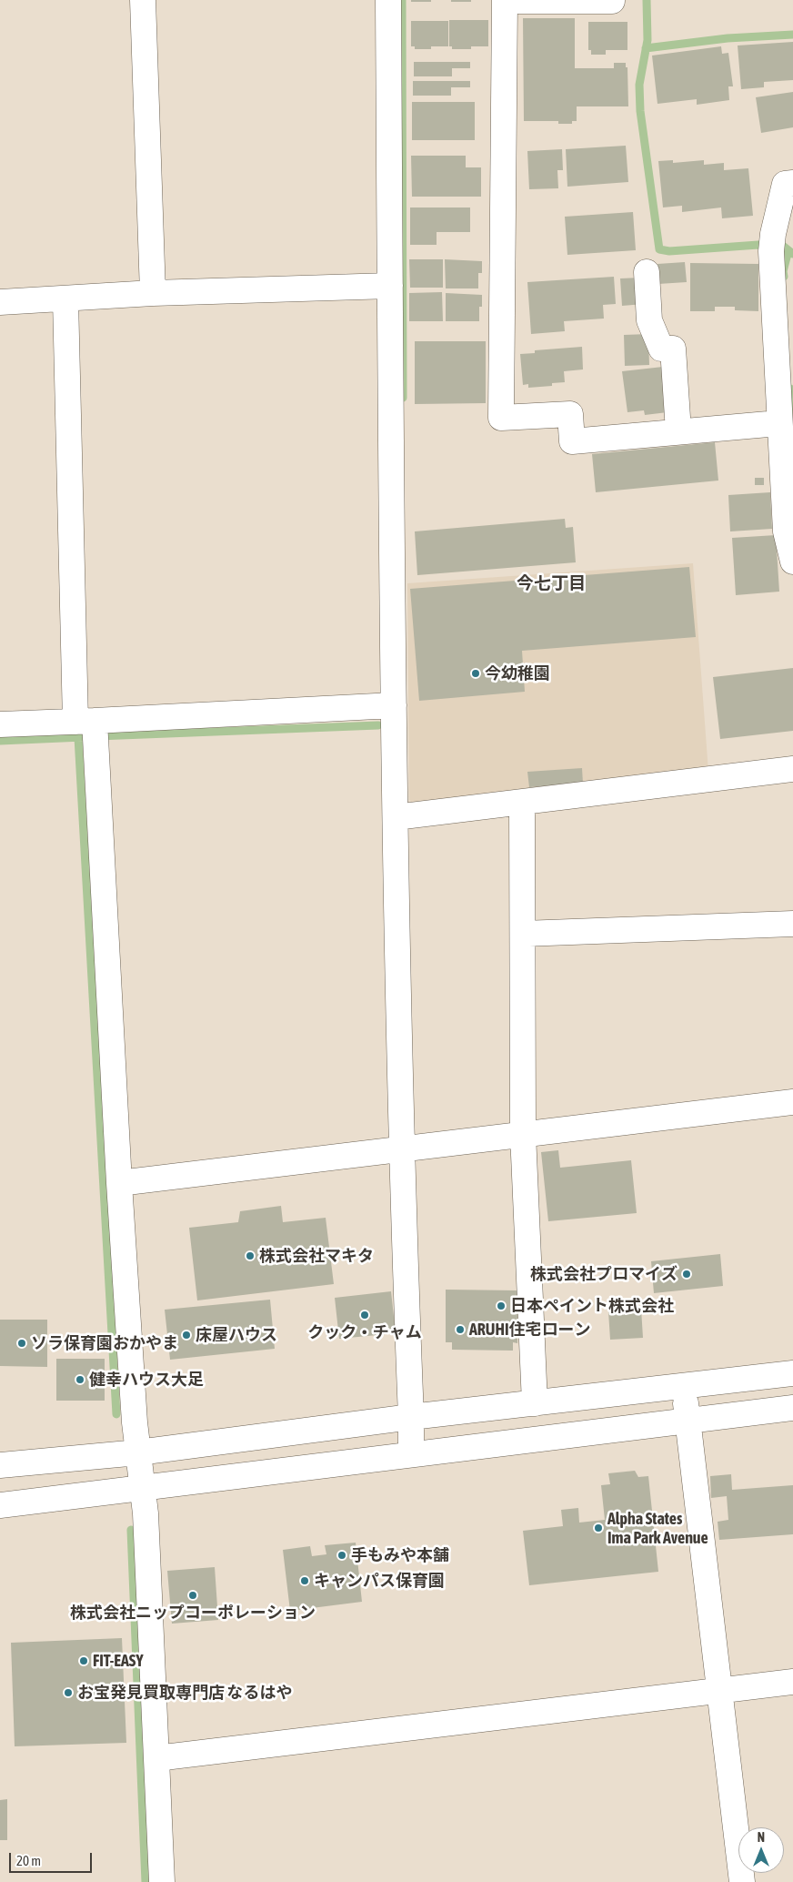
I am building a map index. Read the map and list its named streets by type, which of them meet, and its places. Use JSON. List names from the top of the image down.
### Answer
{
  "districts": ["今七丁目"],
  "places": [
    "今幼稚園",
    "株式会社マキタ",
    "株式会社プロマイズ",
    "日本ペイント株式会社",
    "クック・チャム",
    "ARUHI住宅ローン",
    "床屋ハウス",
    "ソラ保育園おかやま",
    "健幸ハウス大足",
    "Alpha States Ima Park Avenue",
    "手もみや本舗",
    "キャンパス保育園",
    "株式会社ニップコーポレーション",
    "FIT-EASY",
    "お宝発見買取専門店 なるはや"
  ],
  "scale_bar": "20 m",
  "north": "top"
}
